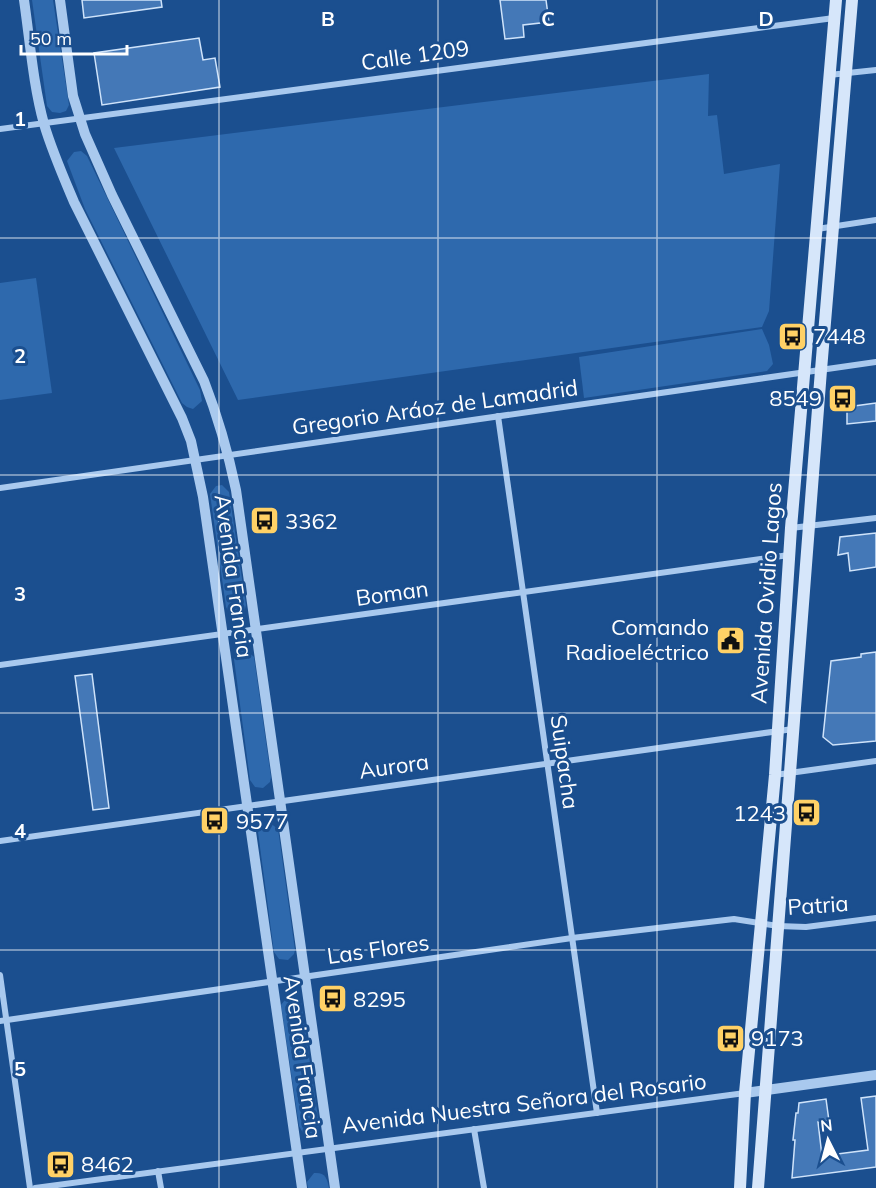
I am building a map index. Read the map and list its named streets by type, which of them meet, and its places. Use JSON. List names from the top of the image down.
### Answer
{
  "streets": {
    "main road": ["Avenida Ovidio Lagos"],
    "street": [
      "Calle 1209",
      "Gregorio Aráoz de Lamadrid",
      "Avenida Francia",
      "Boman",
      "Suipacha",
      "Aurora",
      "Patria",
      "Las Flores",
      "Avenida Nuestra Señora del Rosario"
    ]
  },
  "crossings": [
    ["Calle 1209", "Avenida Francia"],
    ["Calle 1209", "Avenida Ovidio Lagos"],
    ["Gregorio Aráoz de Lamadrid", "Avenida Francia"],
    ["Gregorio Aráoz de Lamadrid", "Avenida Ovidio Lagos"],
    ["Gregorio Aráoz de Lamadrid", "Suipacha"],
    ["Avenida Francia", "Boman"],
    ["Avenida Francia", "Aurora"],
    ["Avenida Francia", "Las Flores"],
    ["Avenida Francia", "Avenida Nuestra Señora del Rosario"],
    ["Boman", "Avenida Ovidio Lagos"],
    ["Boman", "Suipacha"],
    ["Avenida Ovidio Lagos", "Aurora"],
    ["Avenida Ovidio Lagos", "Patria"],
    ["Avenida Ovidio Lagos", "Las Flores"],
    ["Avenida Ovidio Lagos", "Avenida Nuestra Señora del Rosario"],
    ["Suipacha", "Aurora"],
    ["Suipacha", "Las Flores"],
    ["Suipacha", "Avenida Nuestra Señora del Rosario"],
    ["Patria", "Las Flores"]
  ],
  "places": {
    "bus stop": [
      "7448",
      "8549",
      "3362",
      "1243",
      "9577",
      "8295",
      "9173",
      "8462"
    ],
    "public building": ["Comando Radioeléctrico"]
  },
  "scale_bar": "50 m",
  "north": "top",
  "grid": {
    "columns": ["B", "C", "D"],
    "rows": [
      "1",
      "2",
      "3",
      "4",
      "5"
    ]
  }
}
